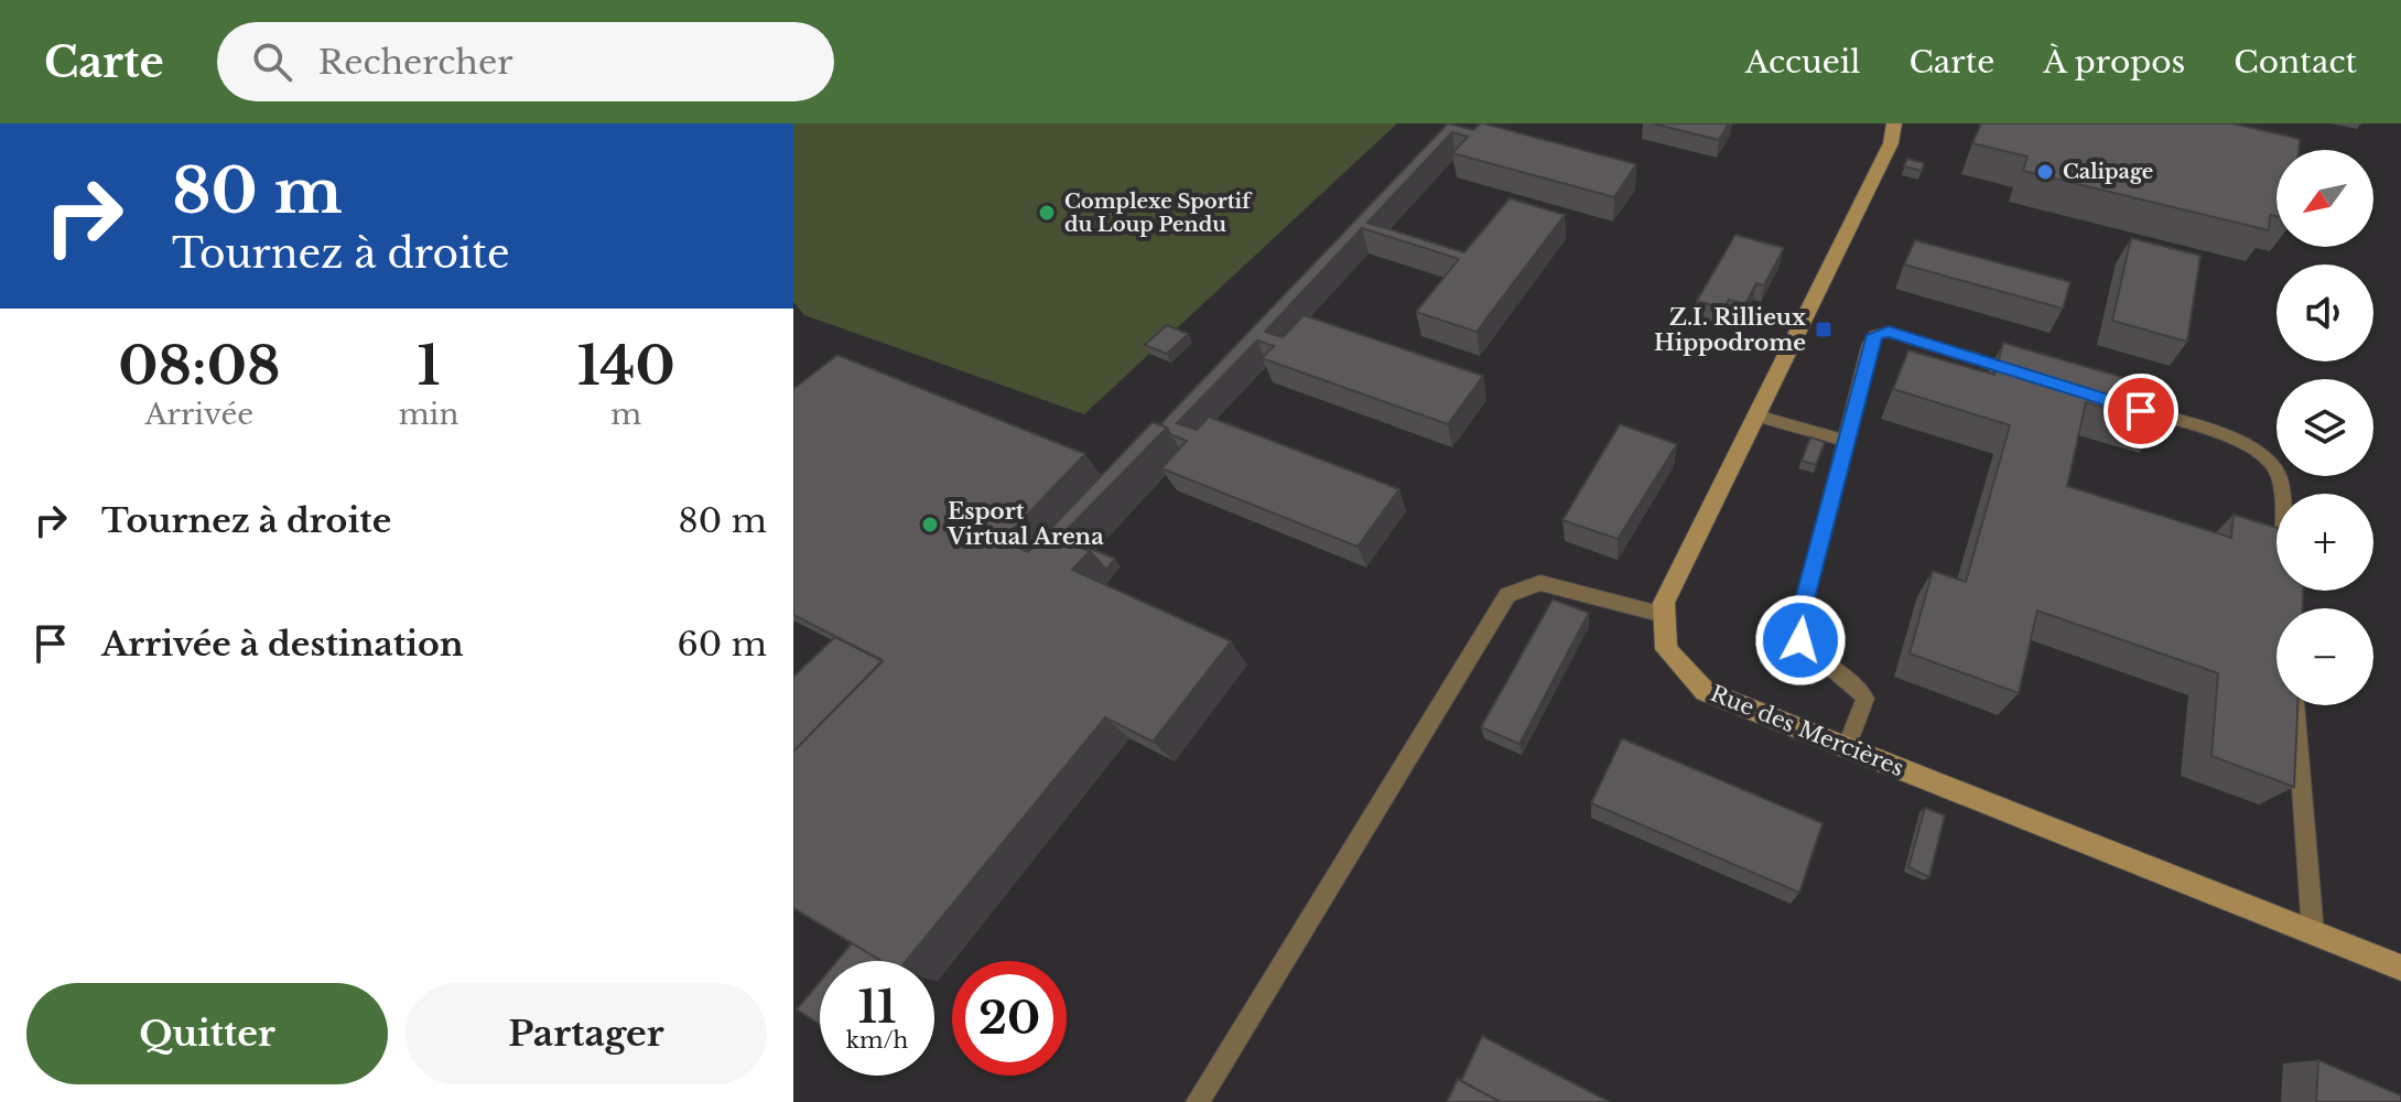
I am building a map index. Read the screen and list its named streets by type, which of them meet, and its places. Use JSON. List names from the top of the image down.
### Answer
{
  "streets": {
    "street": ["Rue des Mercières"]
  },
  "places": {
    "other": ["Calipage", "Complexe Sportif du Loup Pendu", "Esport Virtual Arena"],
    "transit": ["Z.I. Rillieux Hippodrome"]
  },
  "north": "bottom left",
  "page": {
    "header": "Carte",
    "search": "Rechercher",
    "nav": [
      "Accueil",
      "Carte",
      "À propos",
      "Contact"
    ],
    "turn": ["80 m", "Tournez à droite"],
    "map_buttons": ["+", "−"],
    "eta": [
      "08:08",
      "Arrivée",
      "1",
      "min",
      "140",
      "m"
    ],
    "list": [
      {
        "name": "Tournez à droite",
        "value": "80 m"
      },
      {
        "name": "Arrivée à destination",
        "value": "60 m"
      }
    ],
    "speed": "11 km/h",
    "limit": "20",
    "buttons": ["Quitter", "Partager"]
  }
}
